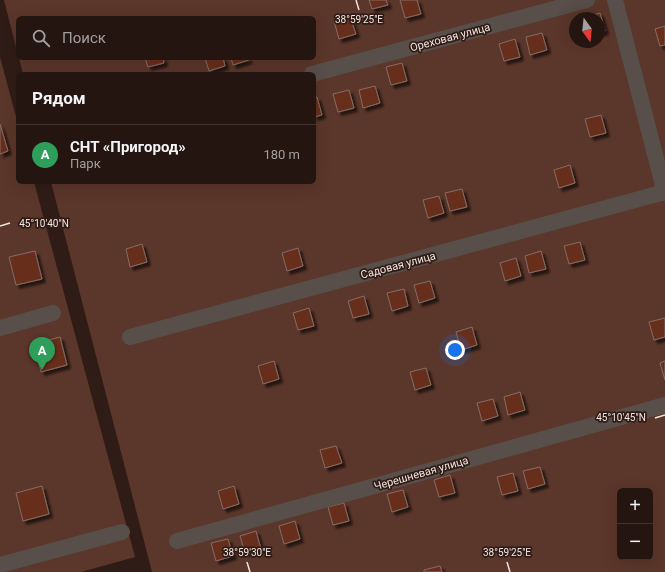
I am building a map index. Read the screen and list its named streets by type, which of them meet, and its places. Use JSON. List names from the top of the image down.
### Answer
{
  "streets": {
    "street": ["Ореховая улица", "Садовая улица", "Черешневая улица"]
  },
  "north": "bottom",
  "page": {
    "search": "Поиск",
    "heading": "Рядом",
    "list": [
      {
        "mark": "A",
        "name": "СНТ «Пригород»",
        "note": "Парк",
        "value": "180 m"
      }
    ],
    "pins": "A",
    "map_buttons": ["+", "−"]
  },
  "coordinates": [
    "38°59'25\"E",
    "45°10'40\"N",
    "45°10'45\"N",
    "38°59'30\"E"
  ]
}
